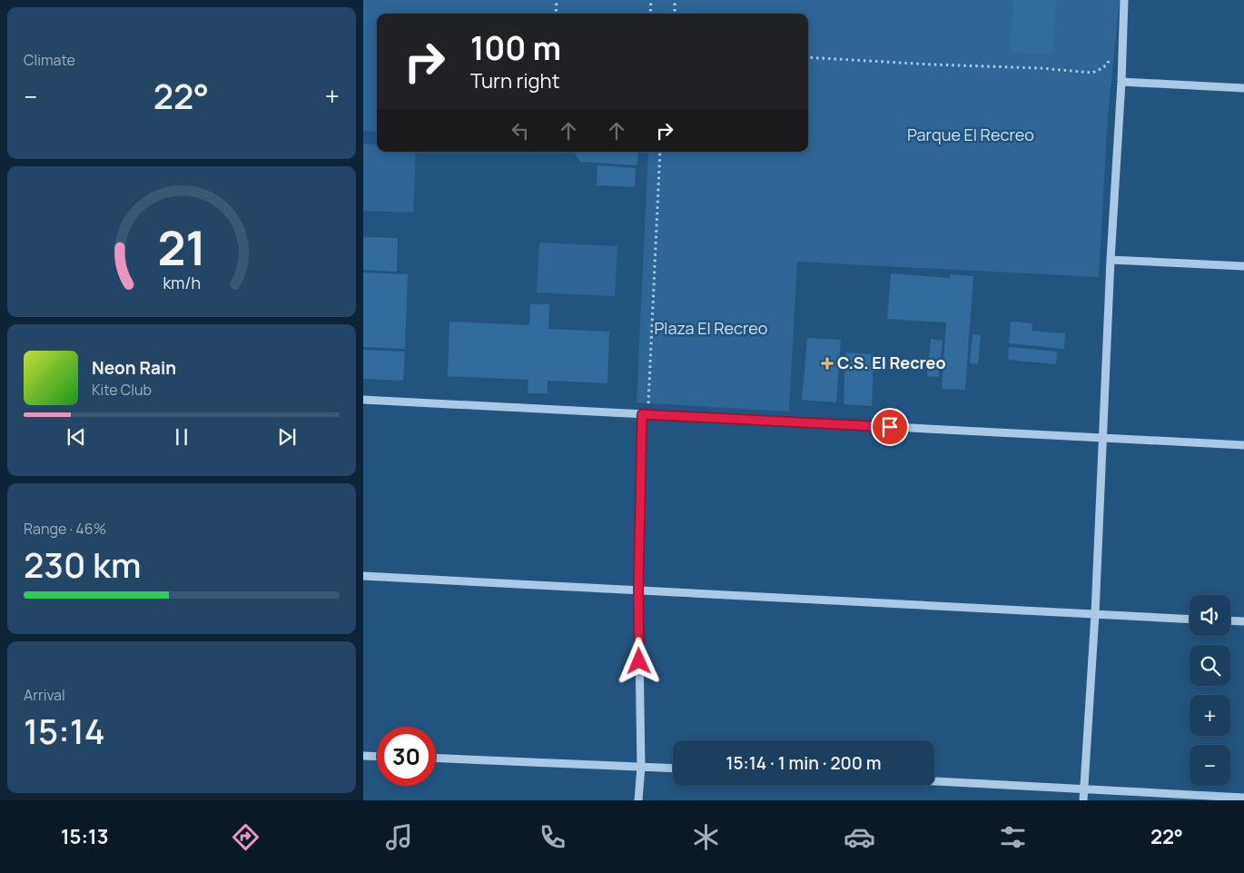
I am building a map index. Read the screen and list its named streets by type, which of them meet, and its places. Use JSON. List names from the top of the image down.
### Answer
{
  "parks": ["Parque El Recreo", "Plaza El Recreo"],
  "places": {
    "health": ["C.S. El Recreo"]
  },
  "page": {
    "tile": [
      "Climate",
      ["Range · 46%", "230 km"],
      ["Arrival", "15:14"]
    ],
    "turn": ["100 m", "Turn right"],
    "heat": ["−", "22°", "+"],
    "song": ["Neon Rain", "Kite Club"],
    "map_buttons": ["+", "−"],
    "limit": "30",
    "trip": "15:14 · 1 min · 200 m",
    "tabs": ["15:13", "22°"],
    "gauge": ["21", "km/h"]
  }
}
